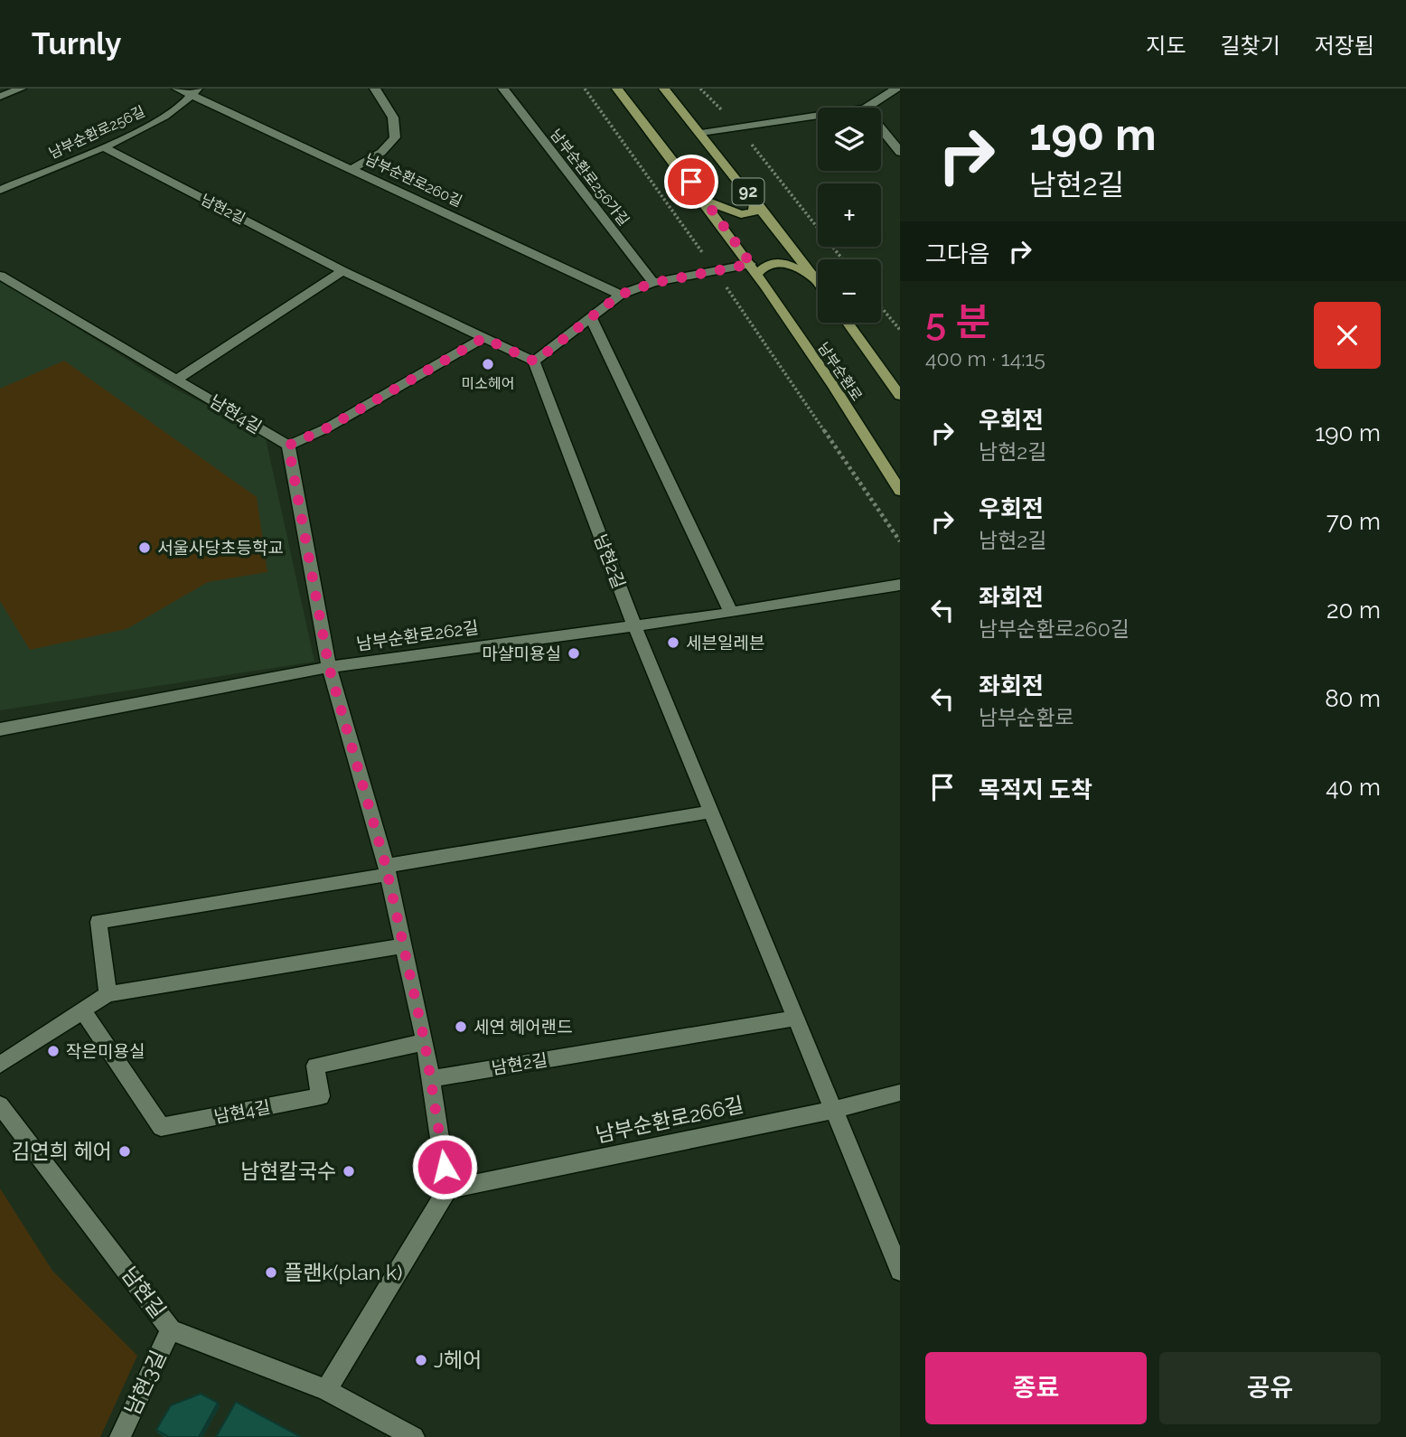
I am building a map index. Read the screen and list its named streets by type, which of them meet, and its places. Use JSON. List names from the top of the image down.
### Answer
{
  "streets": {
    "main road": ["92", "남부순환로"],
    "street": [
      "남부순환로256길",
      "남부순환로256가길",
      "남부순환로260길",
      "남현2길",
      "남현4길",
      "남부순환로262길",
      "남부순환로266길",
      "남현길",
      "남현3길"
    ]
  },
  "crossings": [
    ["남부순환로256길", "남부순환로260길"],
    ["남부순환로256길", "남현2길"],
    ["남현2길", "남부순환로262길"],
    ["남현2길", "남부순환로266길"],
    ["남현길", "남현3길"]
  ],
  "places": [
    "미소헤어",
    "서울사당초등학교",
    "세븐일레븐",
    "마샬미용실",
    "세연 헤어랜드",
    "작은미용실",
    "김연희 헤어",
    "남현칼국수",
    "플랜k(plan k)",
    "J헤어"
  ],
  "page": {
    "header": "Turnly",
    "nav": ["지도", "길찾기", "저장됨"],
    "turn": ["190 m", "남현2길"],
    "map_buttons": ["+", "−"],
    "then": "그다음",
    "heading": ["5 분", "400 m · 14:15"],
    "list": [
      {
        "name": "우회전",
        "note": "남현2길",
        "value": "190 m"
      },
      {
        "name": "우회전",
        "note": "남현2길",
        "value": "70 m"
      },
      {
        "name": "좌회전",
        "note": "남부순환로260길",
        "value": "20 m"
      },
      {
        "name": "좌회전",
        "note": "남부순환로",
        "value": "80 m"
      },
      {
        "name": "목적지 도착",
        "value": "40 m"
      }
    ],
    "buttons": ["종료", "공유"]
  }
}
